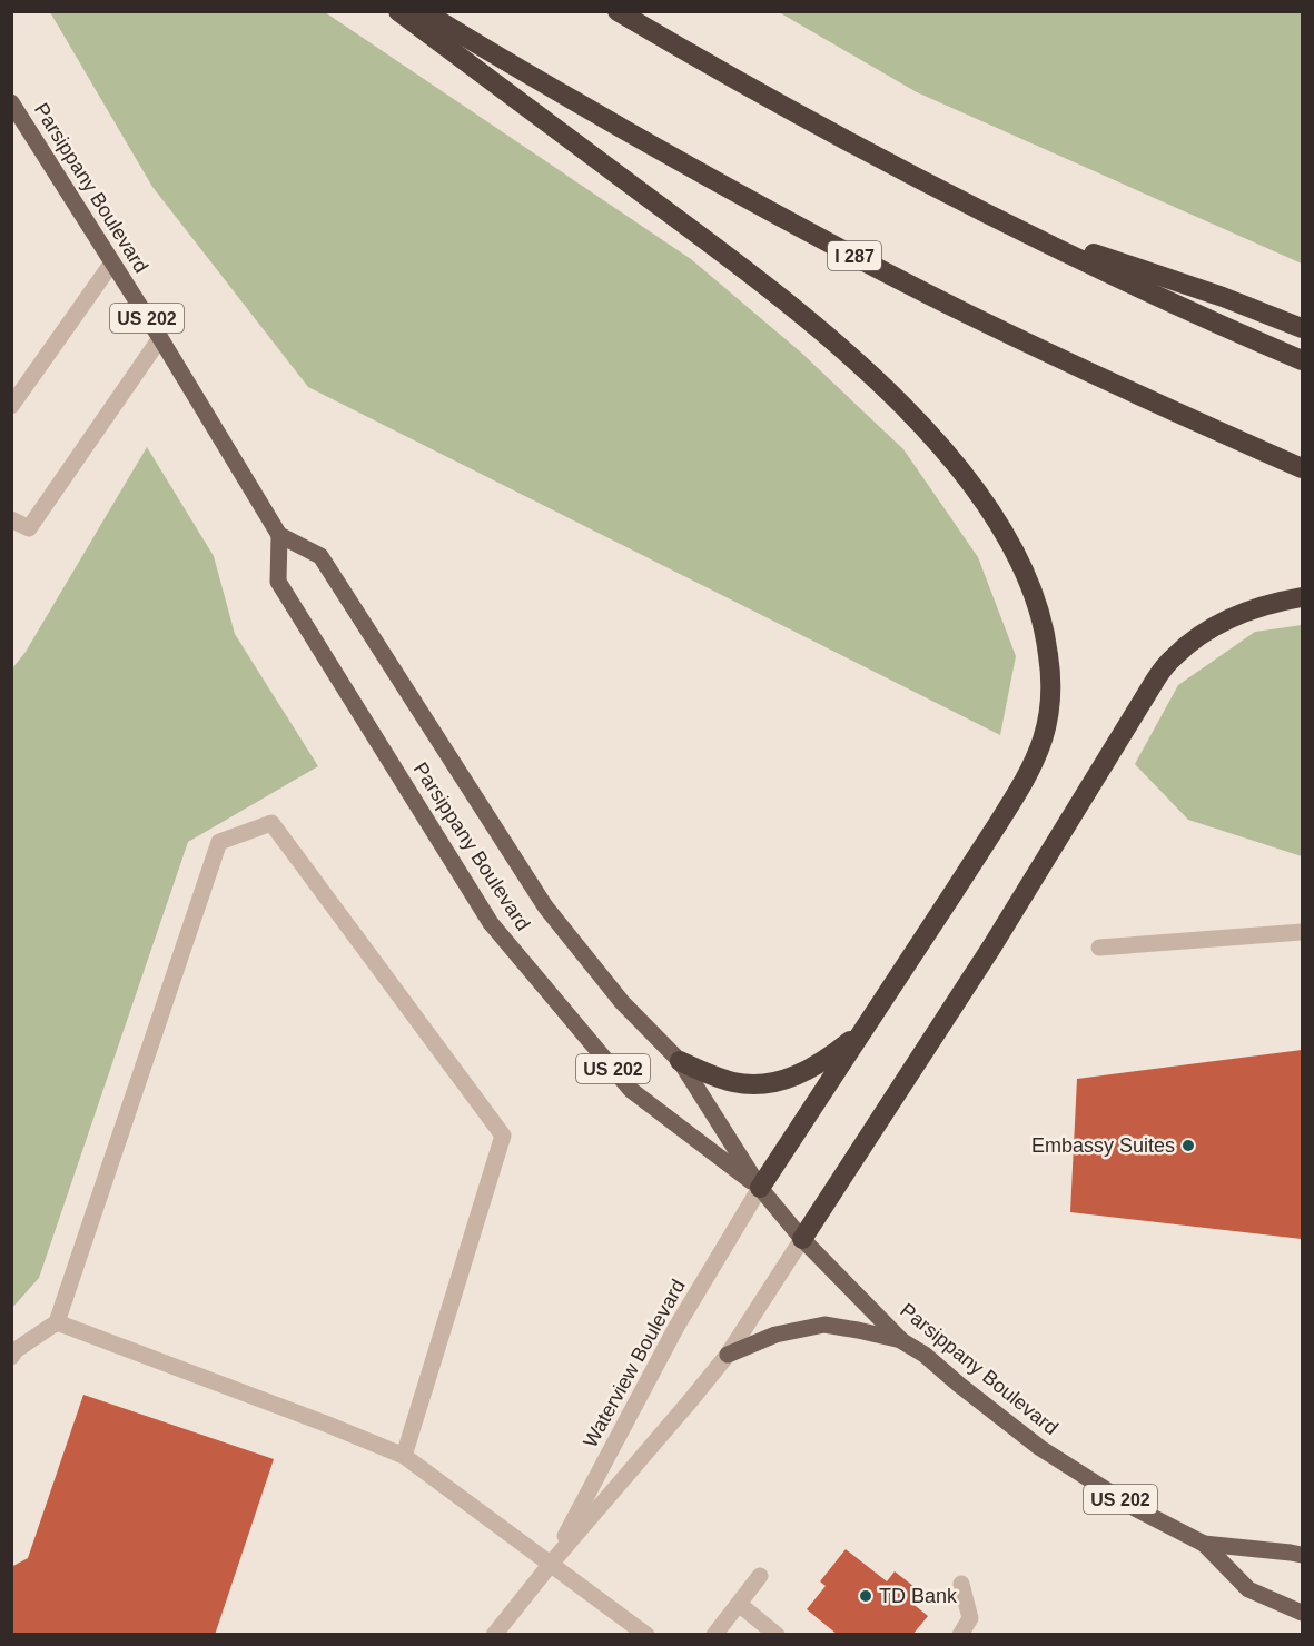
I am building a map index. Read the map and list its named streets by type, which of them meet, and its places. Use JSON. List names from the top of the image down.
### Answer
{
  "streets": {
    "highway": ["I 287"],
    "main road": ["Parsippany Boulevard", "US 202"],
    "street": ["Waterview Boulevard"]
  },
  "crossings": [
    ["Parsippany Boulevard", "Waterview Boulevard"]
  ],
  "places": ["Embassy Suites", "TD Bank"]
}
